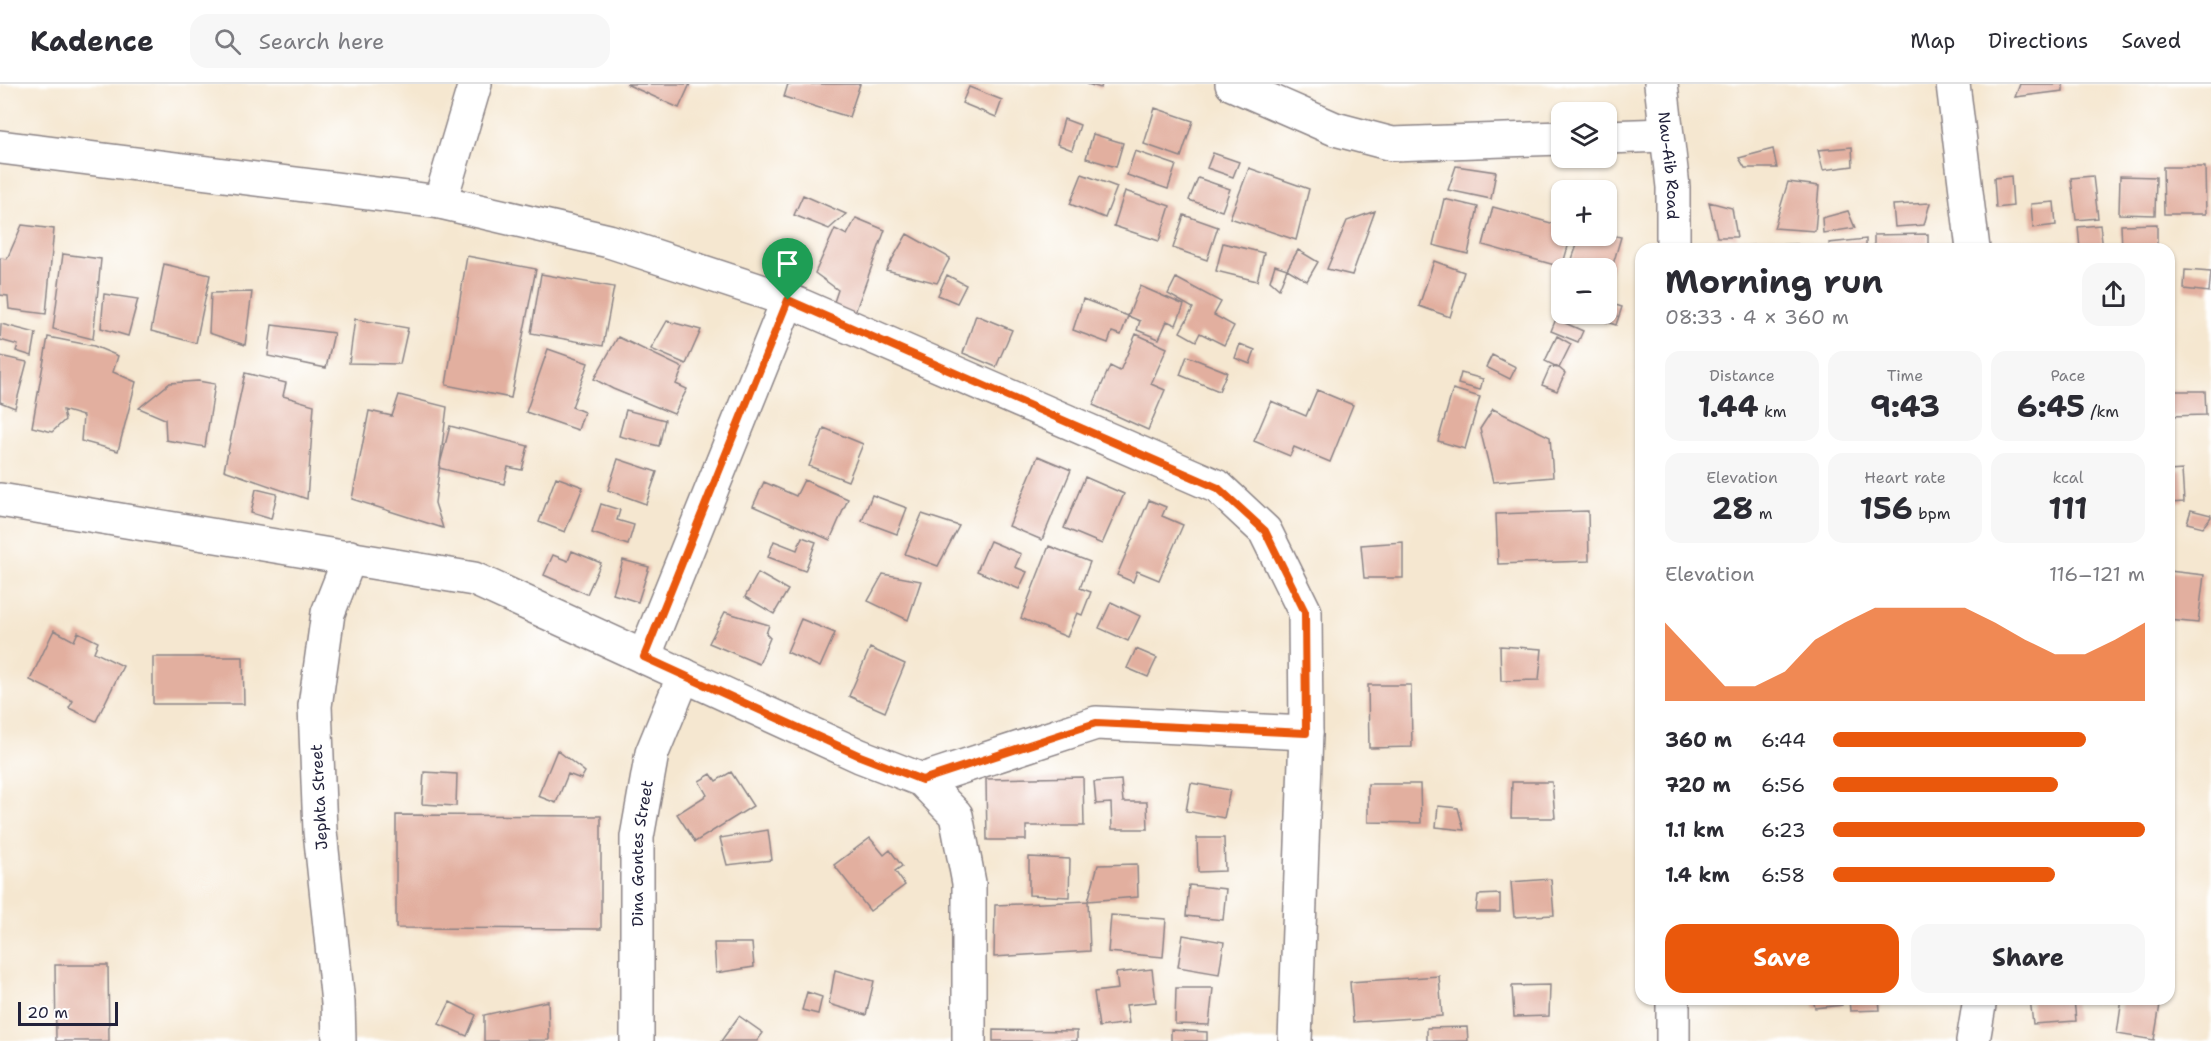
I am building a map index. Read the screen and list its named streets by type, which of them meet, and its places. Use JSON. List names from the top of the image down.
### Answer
{
  "streets": {
    "street": ["Nau-Aib Road", "Jephta Street", "Dina Gontes Street"]
  },
  "scale_bar": "20 m",
  "page": {
    "header": "Kadence",
    "search": "Search here",
    "nav": ["Map", "Directions", "Saved"],
    "map_buttons": ["+", "−"],
    "heading": ["Morning run", "08:33 · 4 × 360 m"],
    "stats": [
      ["Distance", "1.44 km"],
      ["Time", "9:43"],
      ["Pace", "6:45 /km"],
      ["Elevation", "28 m"],
      ["Heart rate", "156 bpm"],
      ["kcal", "111"]
    ],
    "chart": ["Elevation", "116–121 m"],
    "list": [
      {
        "name": "360 m",
        "note": "6:44"
      },
      {
        "name": "720 m",
        "note": "6:56"
      },
      {
        "name": "1.1 km",
        "note": "6:23"
      },
      {
        "name": "1.4 km",
        "note": "6:58"
      }
    ],
    "buttons": ["Save", "Share"],
    "scale": "20 m"
  }
}
